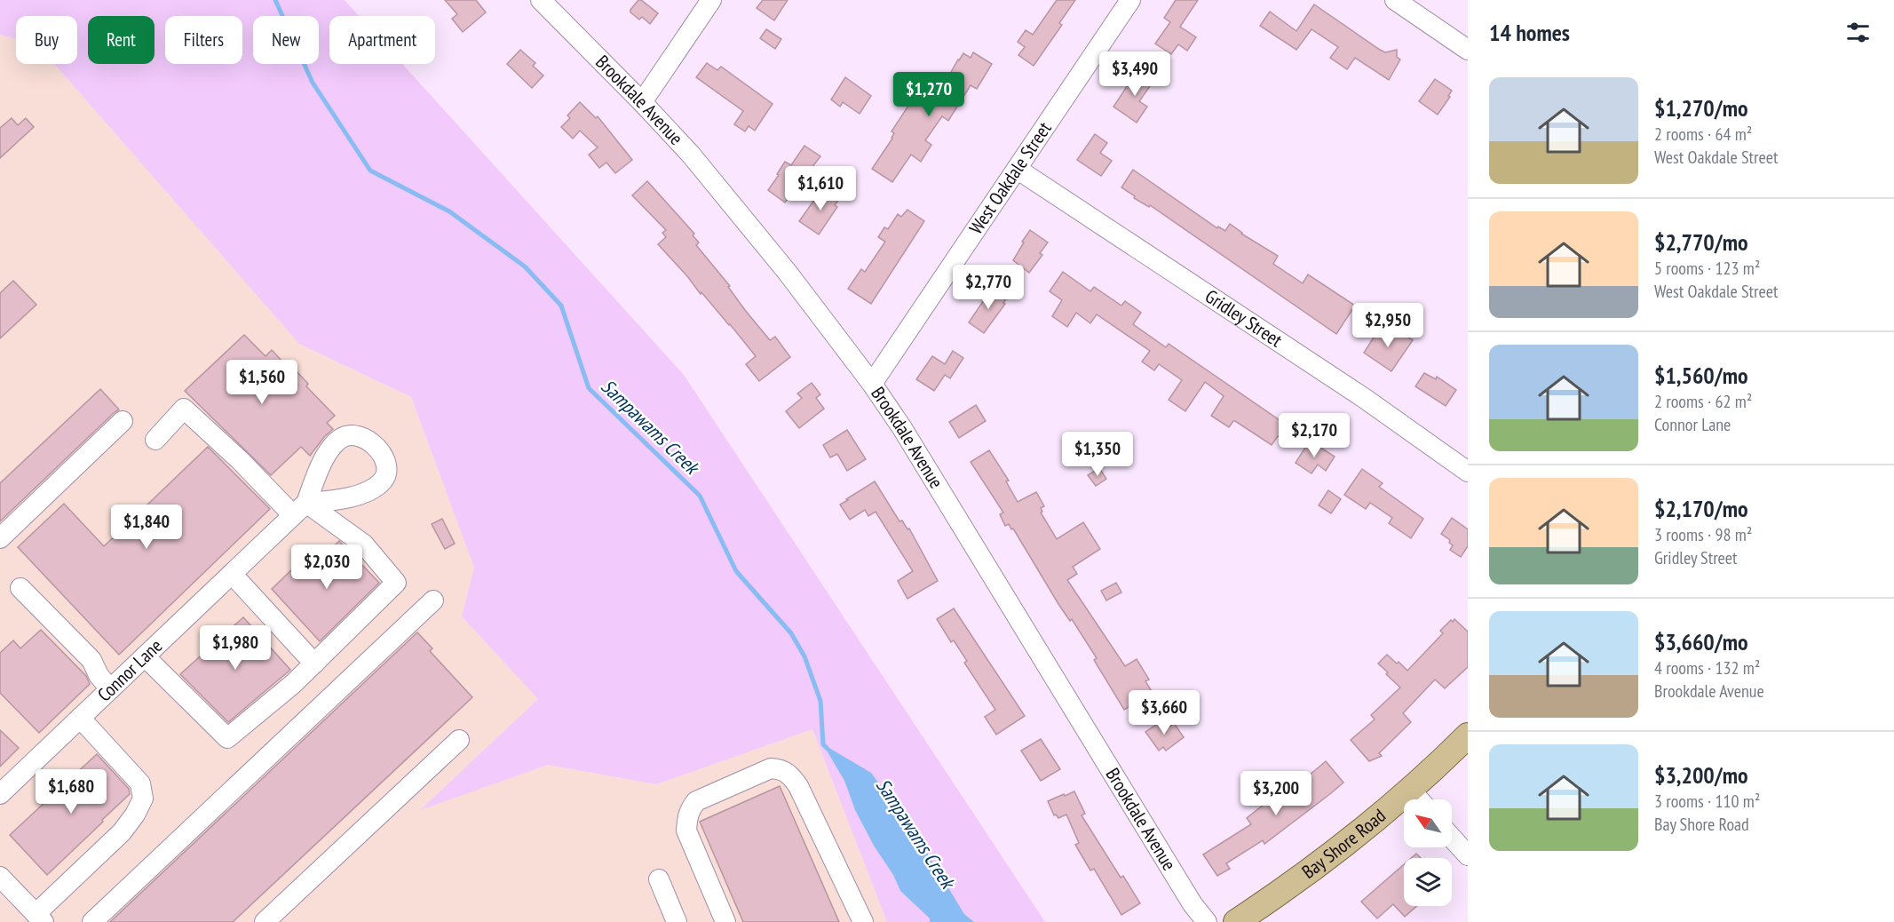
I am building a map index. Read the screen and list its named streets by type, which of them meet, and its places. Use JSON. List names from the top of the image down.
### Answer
{
  "streets": {
    "main road": ["Bay Shore Road"],
    "street": [
      "Brookdale Avenue",
      "West Oakdale Street",
      "Gridley Street",
      "Connor Lane"
    ]
  },
  "crossings": [
    ["Brookdale Avenue", "West Oakdale Street"],
    ["West Oakdale Street", "Gridley Street"]
  ],
  "water": ["Sampawams Creek"],
  "north": "top left",
  "page": {
    "heading": "14 homes",
    "chip": [
      "Buy",
      "Rent",
      "Filters",
      "New",
      "Apartment"
    ],
    "price": [
      "$3,490",
      "$1,270",
      "$1,610",
      "$2,770",
      "$2,950",
      "$1,560",
      "$2,170",
      "$1,350",
      "$1,840",
      "$2,030",
      "$1,980",
      "$3,660",
      "$1,680",
      "$3,200"
    ],
    "list": [
      {
        "name": "$1,270/mo",
        "note": "2 rooms · 64 m² · West Oakdale Street"
      },
      {
        "name": "$2,770/mo",
        "note": "5 rooms · 123 m² · West Oakdale Street"
      },
      {
        "name": "$1,560/mo",
        "note": "2 rooms · 62 m² · Connor Lane"
      },
      {
        "name": "$2,170/mo",
        "note": "3 rooms · 98 m² · Gridley Street"
      },
      {
        "name": "$3,660/mo",
        "note": "4 rooms · 132 m² · Brookdale Avenue"
      },
      {
        "name": "$3,200/mo",
        "note": "3 rooms · 110 m² · Bay Shore Road"
      }
    ]
  }
}
